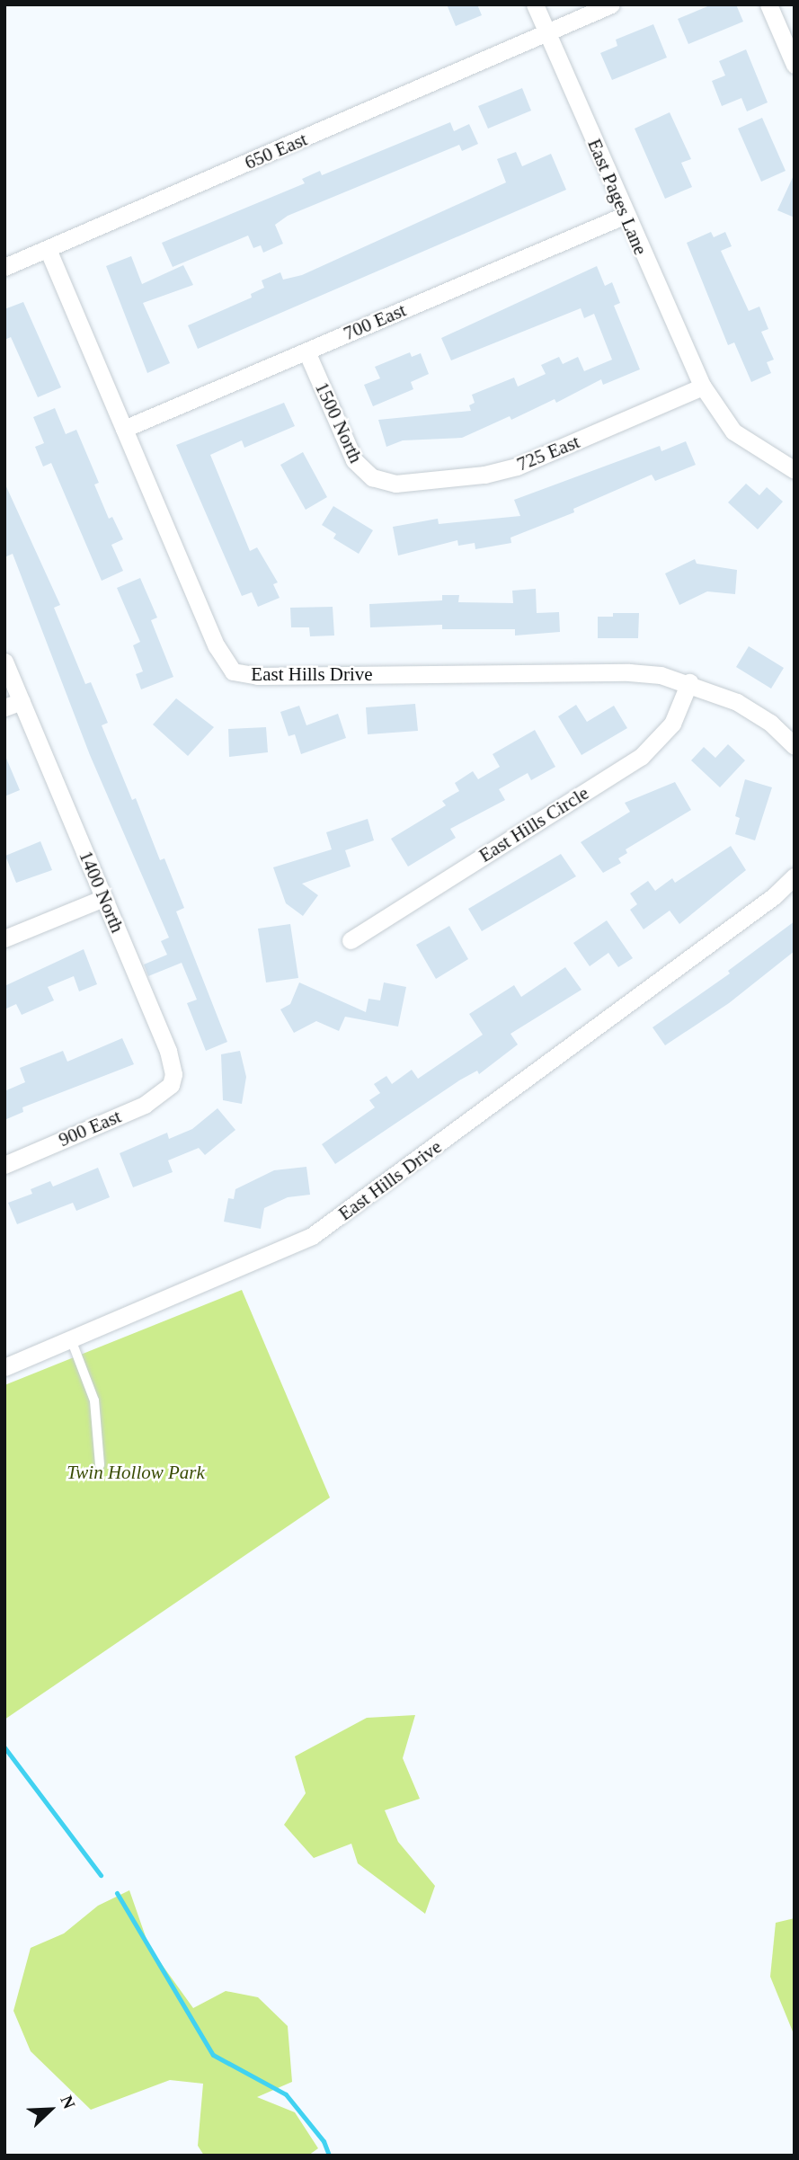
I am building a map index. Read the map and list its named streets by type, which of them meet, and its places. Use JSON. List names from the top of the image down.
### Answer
{
  "streets": {
    "street": [
      "650 East",
      "East Pages Lane",
      "700 East",
      "1500 North",
      "725 East",
      "East Hills Drive",
      "East Hills Circle",
      "1400 North",
      "900 East"
    ]
  },
  "crossings": [
    ["650 East", "East Pages Lane"],
    ["650 East", "East Hills Drive"],
    ["East Pages Lane", "700 East"],
    ["East Pages Lane", "725 East"],
    ["700 East", "1500 North"],
    ["700 East", "East Hills Drive"],
    ["1500 North", "725 East"],
    ["East Hills Drive", "East Hills Circle"],
    ["1400 North", "900 East"]
  ],
  "parks": ["Twin Hollow Park"],
  "north": "top right"
}
